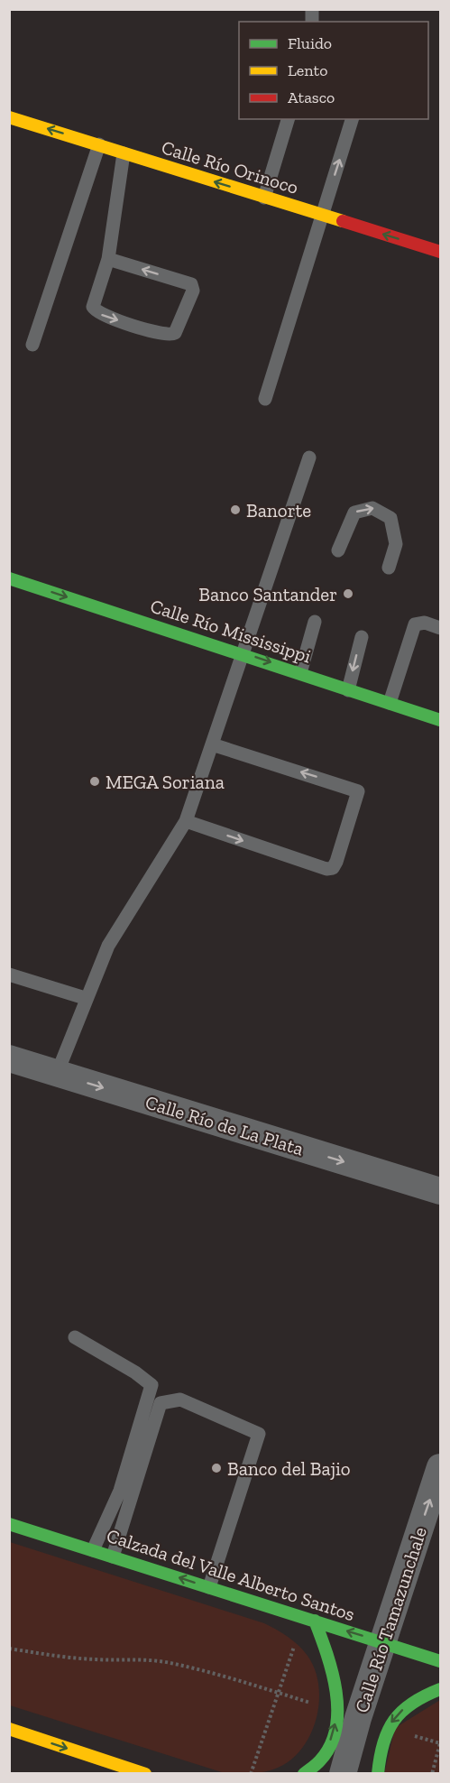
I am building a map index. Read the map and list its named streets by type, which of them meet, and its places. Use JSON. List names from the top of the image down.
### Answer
{
  "streets": {
    "street": [
      "Calle Río Orinoco",
      "Calle Río Mississippi",
      "Calle Río de La Plata",
      "Calzada del Valle Alberto Santos",
      "Calle Río Tamazunchale"
    ]
  },
  "crossings": [
    ["Calzada del Valle Alberto Santos", "Calle Río Tamazunchale"]
  ],
  "one_way": [
    "Calle Río Orinoco",
    "Calle Río Mississippi",
    "Calle Río de La Plata",
    "Calzada del Valle Alberto Santos",
    "Calle Río Tamazunchale"
  ],
  "places": [
    "Banorte",
    "Banco Santander",
    "MEGA Soriana",
    "Banco del Bajio"
  ],
  "legend": ["Fluido", "Lento", "Atasco"]
}
